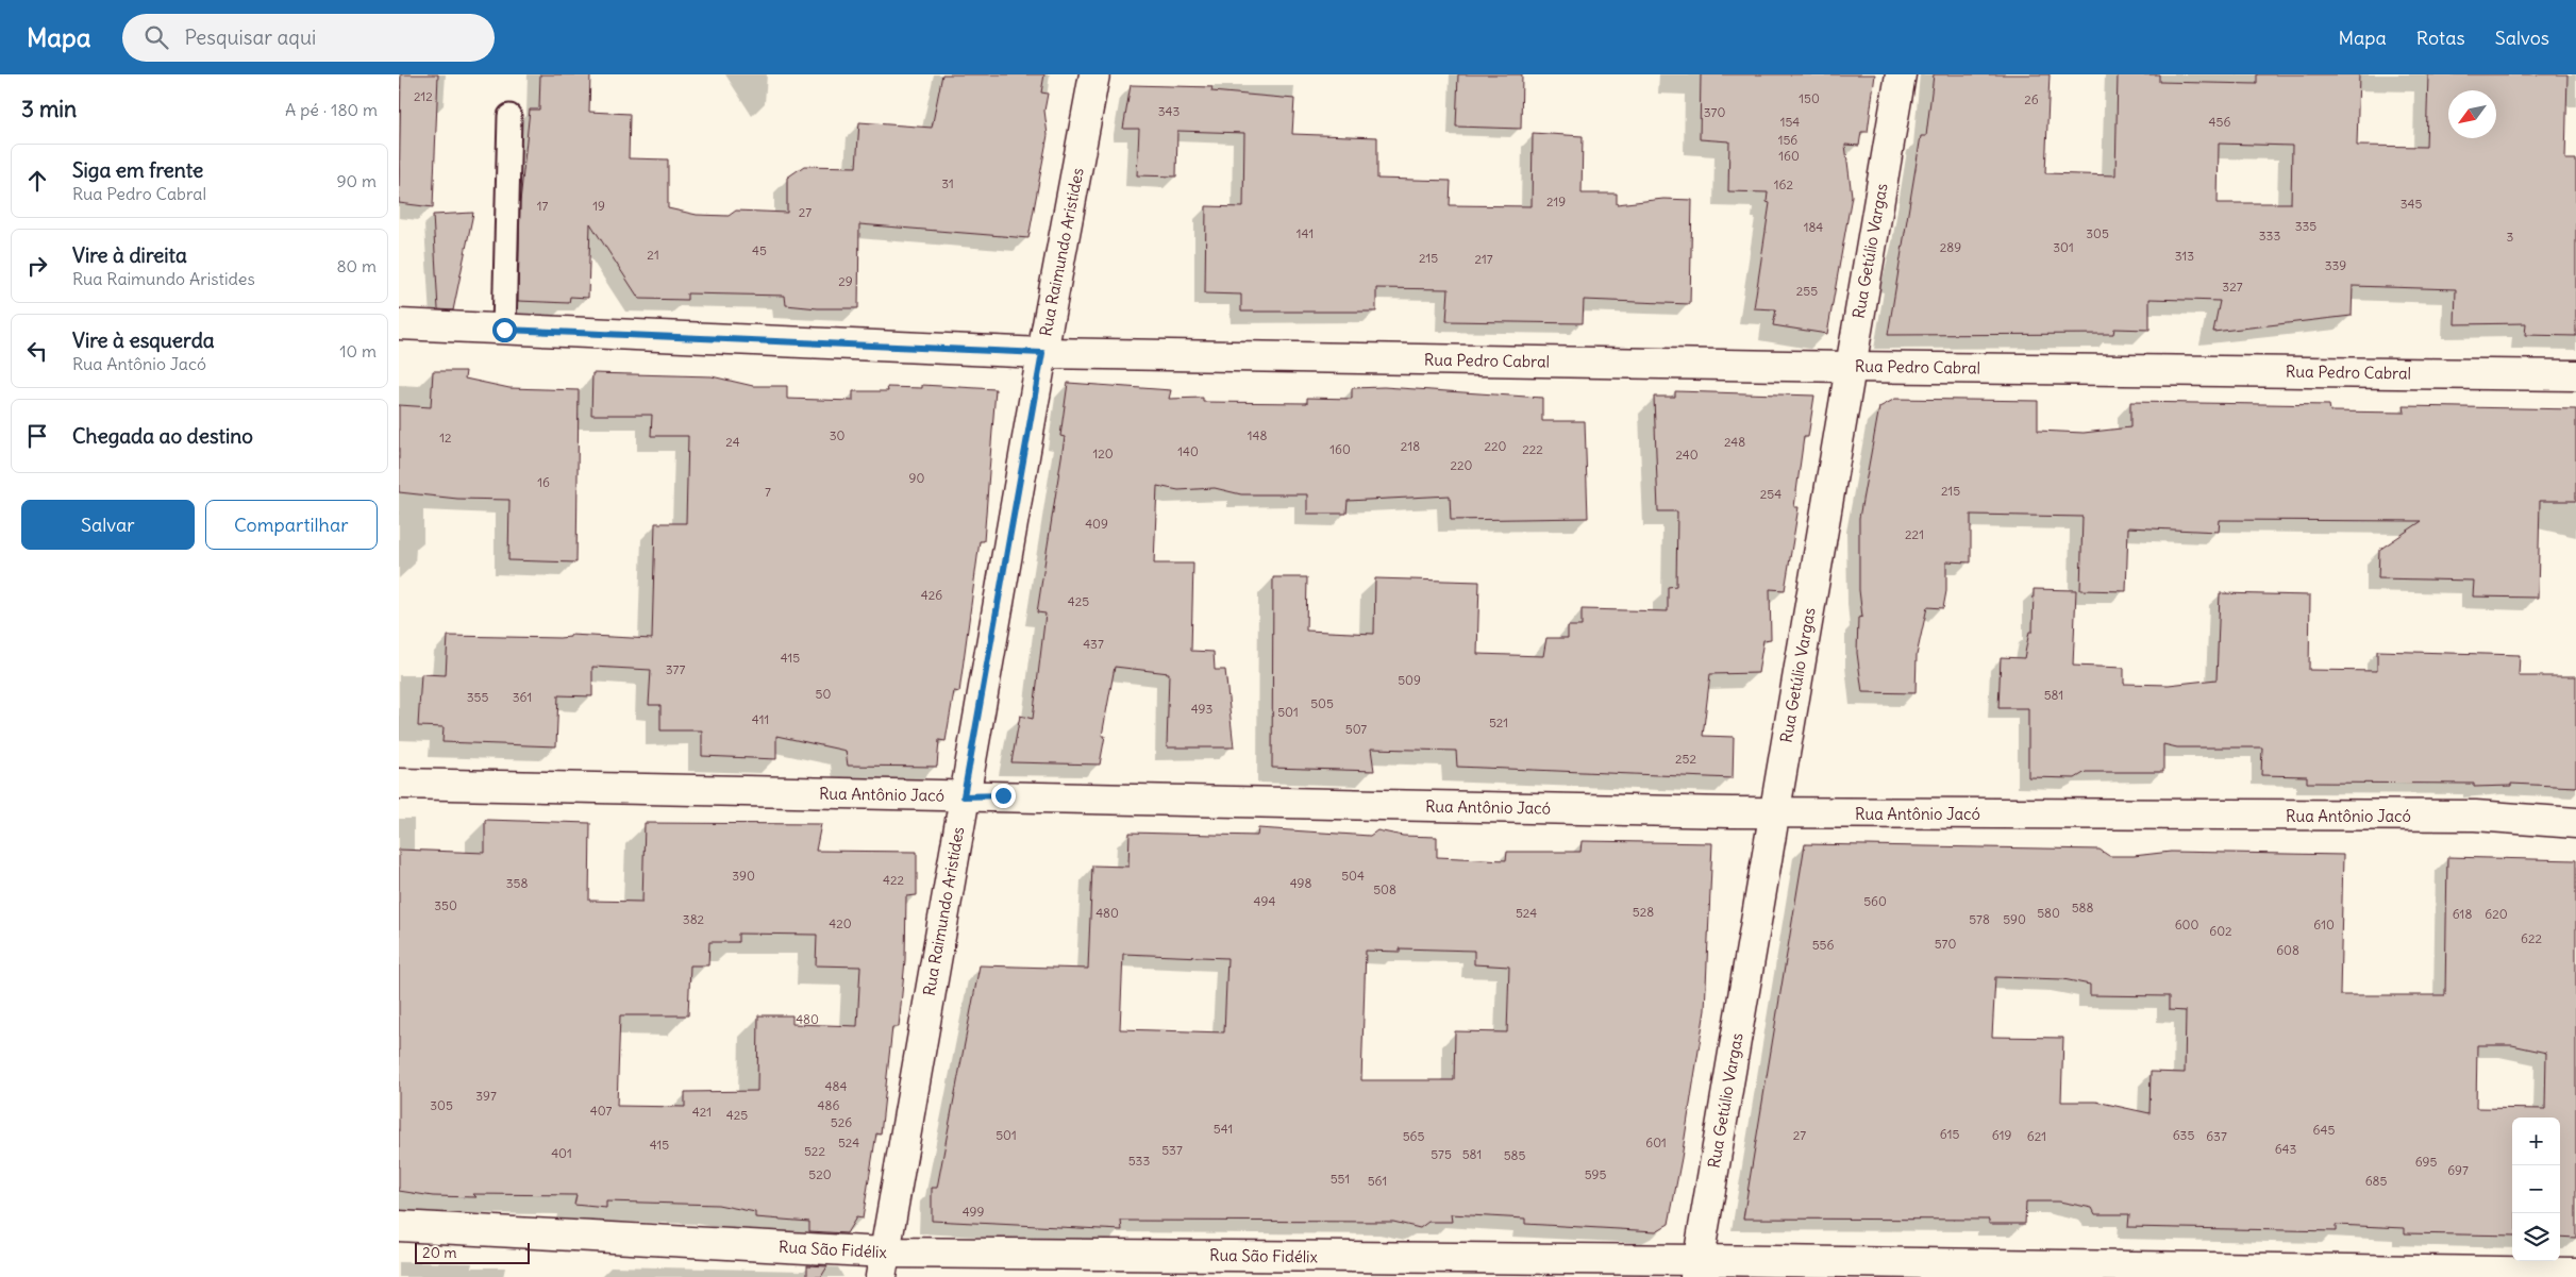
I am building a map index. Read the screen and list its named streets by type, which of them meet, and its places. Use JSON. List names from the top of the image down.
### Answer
{
  "streets": {
    "street": [
      "Rua Getúlio Vargas",
      "Rua Raimundo Aristides",
      "Rua Pedro Cabral",
      "Rua Antônio Jacó",
      "Rua São Fidélix"
    ]
  },
  "crossings": [
    ["Rua Getúlio Vargas", "Rua Pedro Cabral"],
    ["Rua Getúlio Vargas", "Rua Antônio Jacó"],
    ["Rua Getúlio Vargas", "Rua São Fidélix"],
    ["Rua Raimundo Aristides", "Rua Pedro Cabral"],
    ["Rua Raimundo Aristides", "Rua Antônio Jacó"],
    ["Rua Raimundo Aristides", "Rua São Fidélix"]
  ],
  "house_numbers": [
    "212",
    "150",
    "26",
    "343",
    "370",
    "154",
    "456",
    "156",
    "160",
    "31",
    "162",
    "219",
    "345",
    "17",
    "19",
    "27",
    "335",
    "184",
    "141",
    "305",
    "333",
    "3",
    "289",
    "301",
    "45",
    "21",
    "313",
    "215",
    "217",
    "339",
    "29",
    "327",
    "255",
    "30",
    "148",
    "12",
    "24",
    "248",
    "218",
    "220",
    "160",
    "222",
    "140",
    "120",
    "240",
    "220",
    "90",
    "16",
    "215",
    "7",
    "254",
    "409",
    "221",
    "426",
    "425",
    "437",
    "415",
    "377",
    "509",
    "50",
    "581",
    "355",
    "361",
    "505",
    "493",
    "501",
    "411",
    "521",
    "507",
    "252",
    "390",
    "504",
    "422",
    "358",
    "498",
    "508",
    "494",
    "560",
    "350",
    "588",
    "528",
    "480",
    "524",
    "580",
    "618",
    "620",
    "382",
    "578",
    "590",
    "420",
    "600",
    "610",
    "602",
    "622",
    "570",
    "556",
    "608",
    "480",
    "484",
    "397",
    "305",
    "486",
    "407",
    "421",
    "425",
    "526",
    "541",
    "645",
    "615",
    "501",
    "27",
    "619",
    "635",
    "565",
    "621",
    "637",
    "524",
    "601",
    "415",
    "643",
    "537",
    "522",
    "401",
    "575",
    "581",
    "585",
    "533",
    "695",
    "697",
    "520",
    "595",
    "551",
    "561",
    "685",
    "499"
  ],
  "scale_bar": "20 m",
  "north": "bottom left",
  "page": {
    "header": "Mapa",
    "search": "Pesquisar aqui",
    "nav": ["Mapa", "Rotas", "Salvos"],
    "heading": ["3 min", "A pé · 180 m"],
    "list": [
      ["Siga em frente", "Rua Pedro Cabral", "90 m"],
      ["Vire à direita", "Rua Raimundo Aristides", "80 m"],
      ["Vire à esquerda", "Rua Antônio Jacó", "10 m"],
      "Chegada ao destino"
    ],
    "buttons": ["Salvar", "Compartilhar"],
    "map_buttons": ["+", "−"],
    "scale": "20 m"
  }
}
